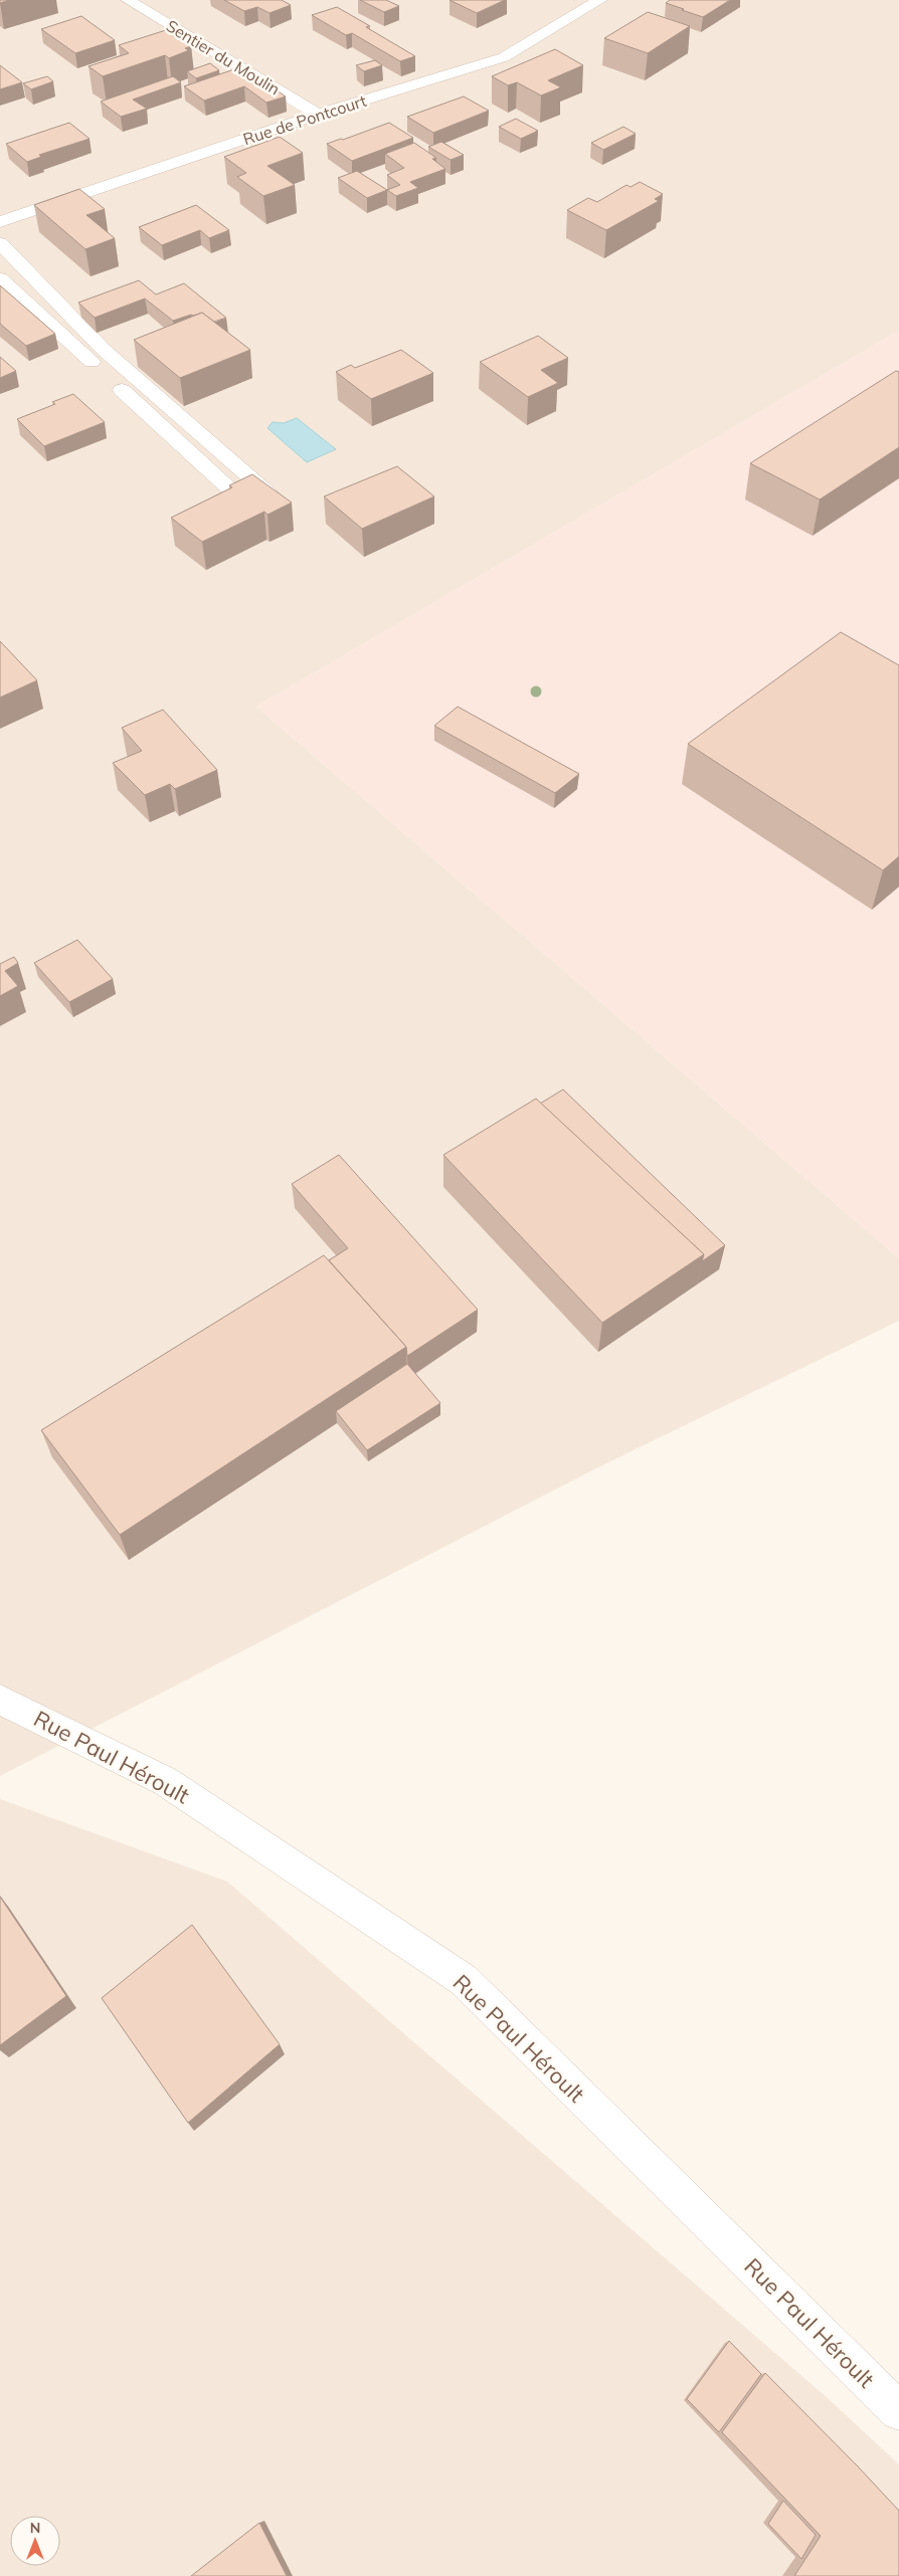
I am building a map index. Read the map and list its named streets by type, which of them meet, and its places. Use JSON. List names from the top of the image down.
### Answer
{
  "streets": {
    "street": ["Sentier du Moulin", "Rue de Pontcourt", "Rue Paul Héroult"]
  },
  "crossings": [
    ["Sentier du Moulin", "Rue de Pontcourt"]
  ],
  "north": "top"
}
